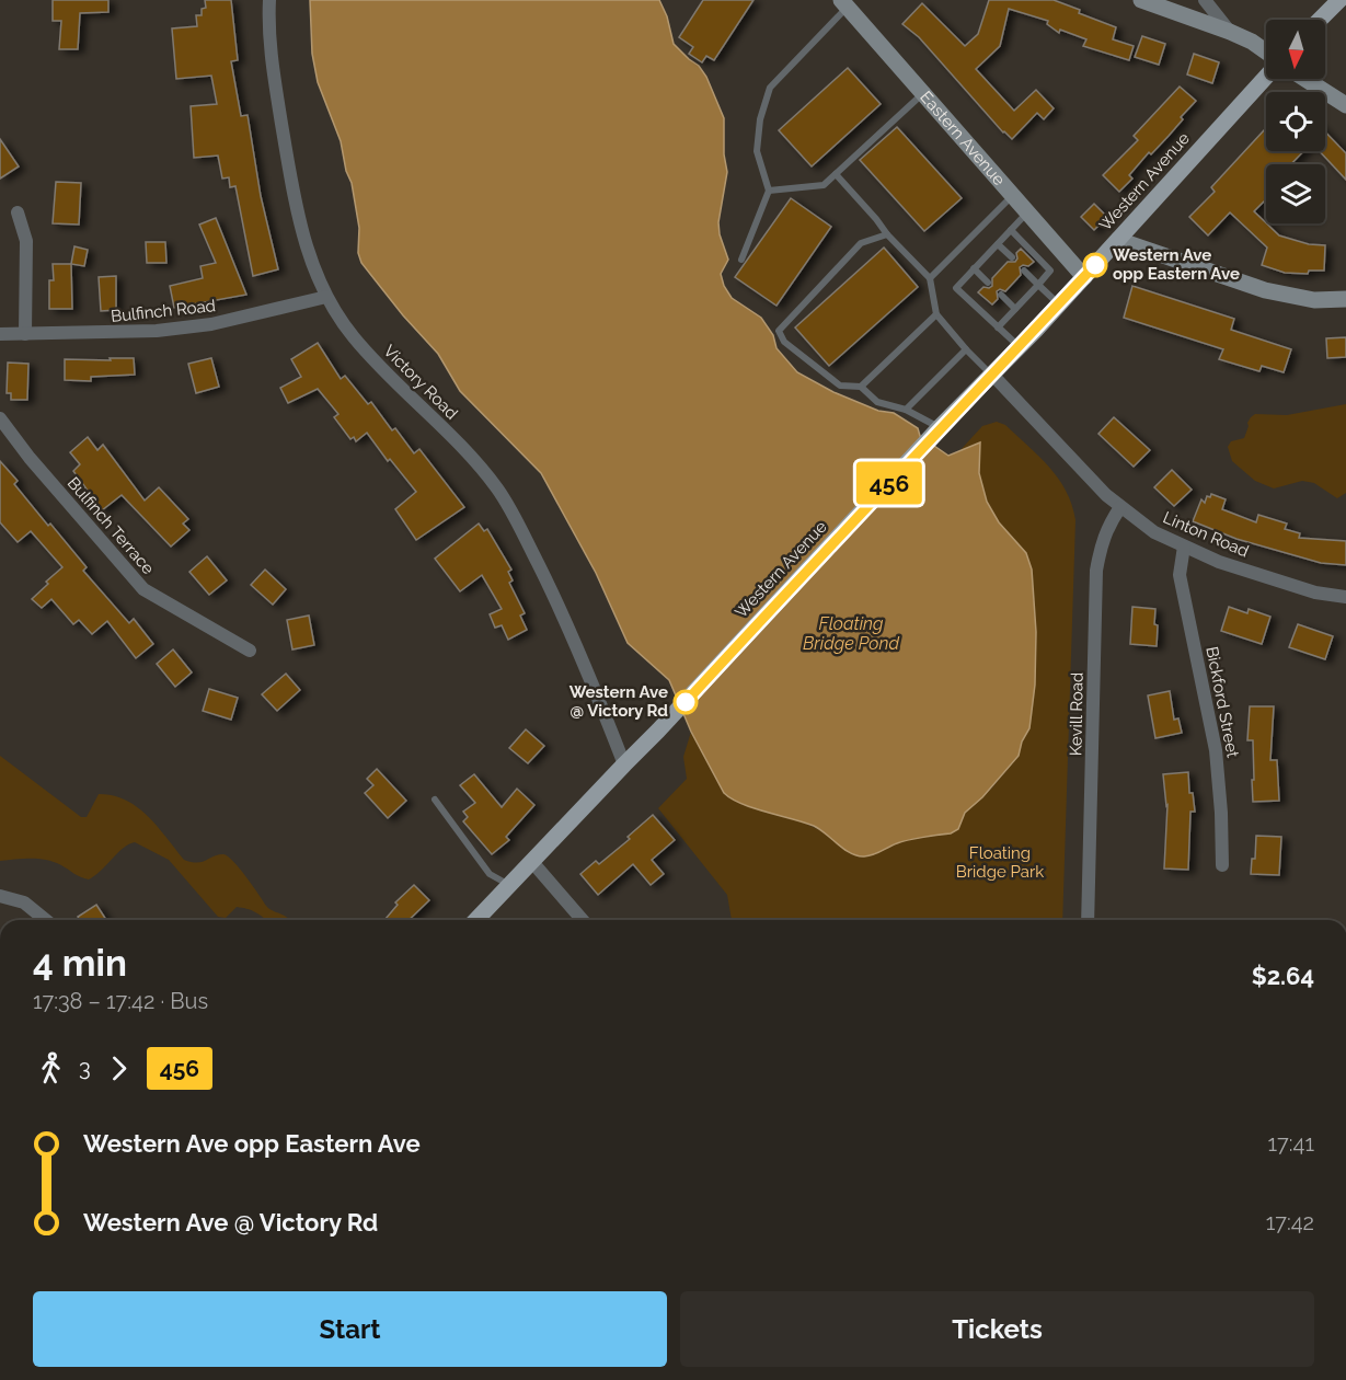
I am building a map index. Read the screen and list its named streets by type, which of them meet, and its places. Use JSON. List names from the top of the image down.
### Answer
{
  "streets": {
    "main road": ["Eastern Avenue", "Western Avenue"],
    "street": [
      "Bulfinch Road",
      "Victory Road",
      "Bulfinch Terrace",
      "Linton Road",
      "Bickford Street",
      "Kevill Road"
    ]
  },
  "crossings": [
    ["Eastern Avenue", "Western Avenue"],
    ["Western Avenue", "Victory Road"],
    ["Western Avenue", "Linton Road"],
    ["Bulfinch Road", "Victory Road"],
    ["Linton Road", "Bickford Street"],
    ["Linton Road", "Kevill Road"]
  ],
  "water": ["Floating Bridge Pond"],
  "parks": ["Floating Bridge Park"],
  "places": ["Western Ave opp Eastern Ave", "Western Ave @ Victory Rd"],
  "lines": ["bus line 456"],
  "north": "bottom",
  "page": {
    "on_map": "456",
    "heading": ["4 min", "17:38 – 17:42 · Bus", "$2.64"],
    "legs": ["3", "456"],
    "list": [
      {
        "name": "Western Ave opp Eastern Ave",
        "value": "17:41"
      },
      {
        "name": "Western Ave @ Victory Rd",
        "value": "17:42"
      }
    ],
    "buttons": ["Start", "Tickets"]
  }
}
